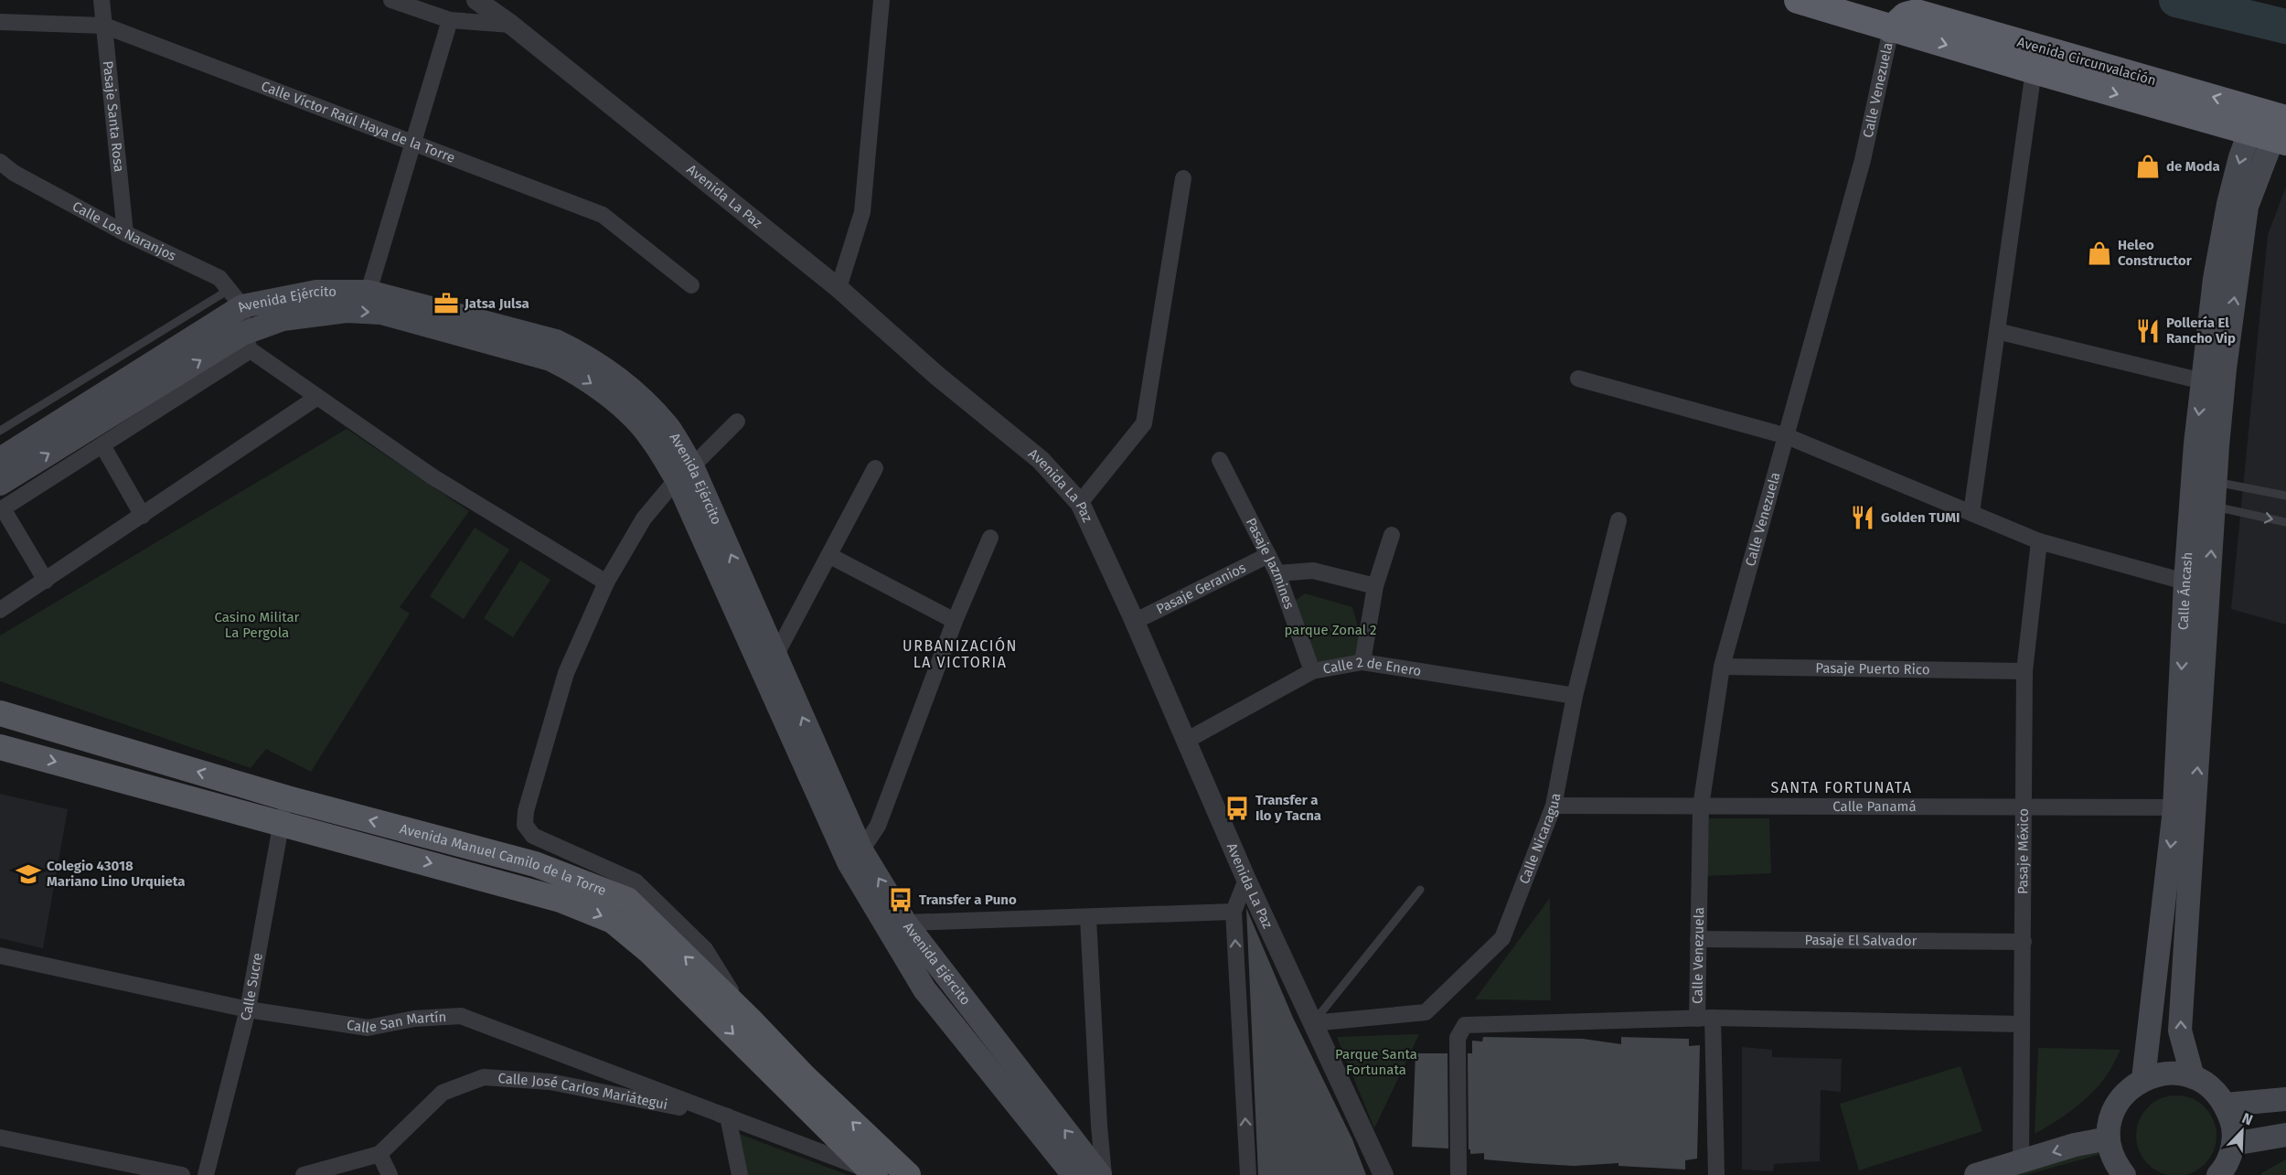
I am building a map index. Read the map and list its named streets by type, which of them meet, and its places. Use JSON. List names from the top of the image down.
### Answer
{
  "streets": {
    "highway": ["Avenida Circunvalación"],
    "main road": ["Avenida Ejército", "Calle Áncash", "Avenida Manuel Camilo de la Torre"],
    "street": [
      "Calle Venezuela",
      "Pasaje Santa Rosa",
      "Calle Víctor Raúl Haya de la Torre",
      "Avenida La Paz",
      "Calle Los Naranjos",
      "Pasaje Jazmines",
      "Pasaje Geranios",
      "Pasaje Puerto Rico",
      "Calle 2 de Enero",
      "Calle Panamá",
      "Calle Nicaragua",
      "Pasaje México",
      "Pasaje El Salvador",
      "Calle Sucre",
      "Calle San Martín",
      "Calle José Carlos Mariátegui"
    ]
  },
  "crossings": [
    ["Avenida Circunvalación", "Calle Venezuela"],
    ["Avenida Circunvalación", "Calle Áncash"],
    ["Calle Venezuela", "Pasaje Puerto Rico"],
    ["Calle Venezuela", "Calle Panamá"],
    ["Calle Venezuela", "Pasaje El Salvador"],
    ["Pasaje Santa Rosa", "Calle Víctor Raúl Haya de la Torre"],
    ["Pasaje Santa Rosa", "Calle Los Naranjos"],
    ["Avenida La Paz", "Pasaje Geranios"],
    ["Avenida La Paz", "Calle 2 de Enero"],
    ["Avenida La Paz", "Calle Nicaragua"],
    ["Calle Los Naranjos", "Avenida Ejército"],
    ["Pasaje Jazmines", "Pasaje Geranios"],
    ["Pasaje Jazmines", "Calle 2 de Enero"],
    ["Calle Áncash", "Calle Panamá"],
    ["Pasaje Puerto Rico", "Pasaje México"],
    ["Calle 2 de Enero", "Calle Nicaragua"],
    ["Calle Panamá", "Calle Nicaragua"],
    ["Calle Panamá", "Pasaje México"],
    ["Pasaje México", "Pasaje El Salvador"],
    ["Avenida Manuel Camilo de la Torre", "Calle Sucre"],
    ["Avenida Manuel Camilo de la Torre", "Calle San Martín"],
    ["Calle Sucre", "Calle San Martín"],
    ["Calle San Martín", "Calle José Carlos Mariátegui"]
  ],
  "districts": ["URBANIZACIÓN LA VICTORIA", "SANTA FORTUNATA"],
  "parks": ["Casino Militar La Pergola", "parque Zonal 2", "Parque Santa Fortunata"],
  "places": {
    "shop": ["de Moda", "Heleo Constructor"],
    "office": ["Jatsa Julsa"],
    "restaurant": ["Pollería El Rancho Vip", "Golden TUMI"],
    "bus stop": ["Transfer a Ilo y Tacna", "Transfer a Puno"],
    "school or university": ["Colegio 43018 Mariano Lino Urquieta"]
  },
  "north": "top right"
}
